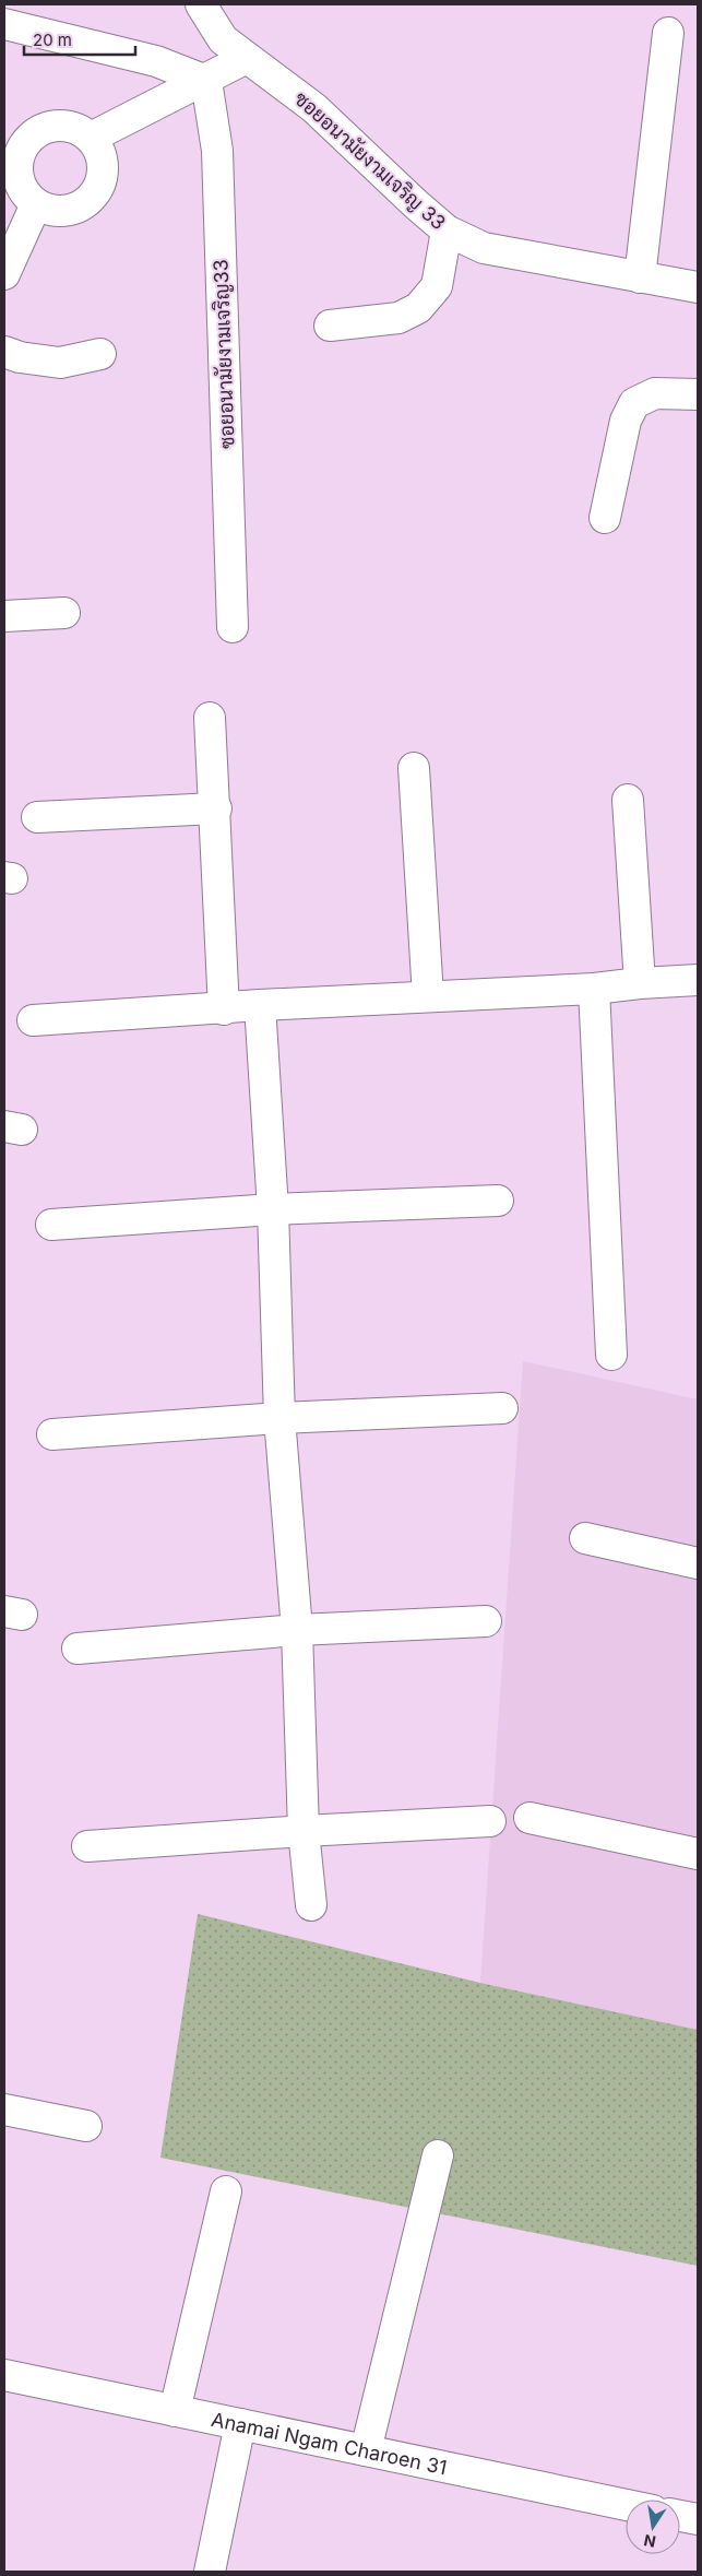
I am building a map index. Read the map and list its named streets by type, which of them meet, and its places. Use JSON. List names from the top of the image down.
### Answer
{
  "streets": {
    "street": ["ซอยอนามัยงามเจริญ 33", "ซอยอนามัยงามเจริญ33", "Anamai Ngam Charoen 31"]
  },
  "scale_bar": "20 m",
  "north": "bottom"
}
